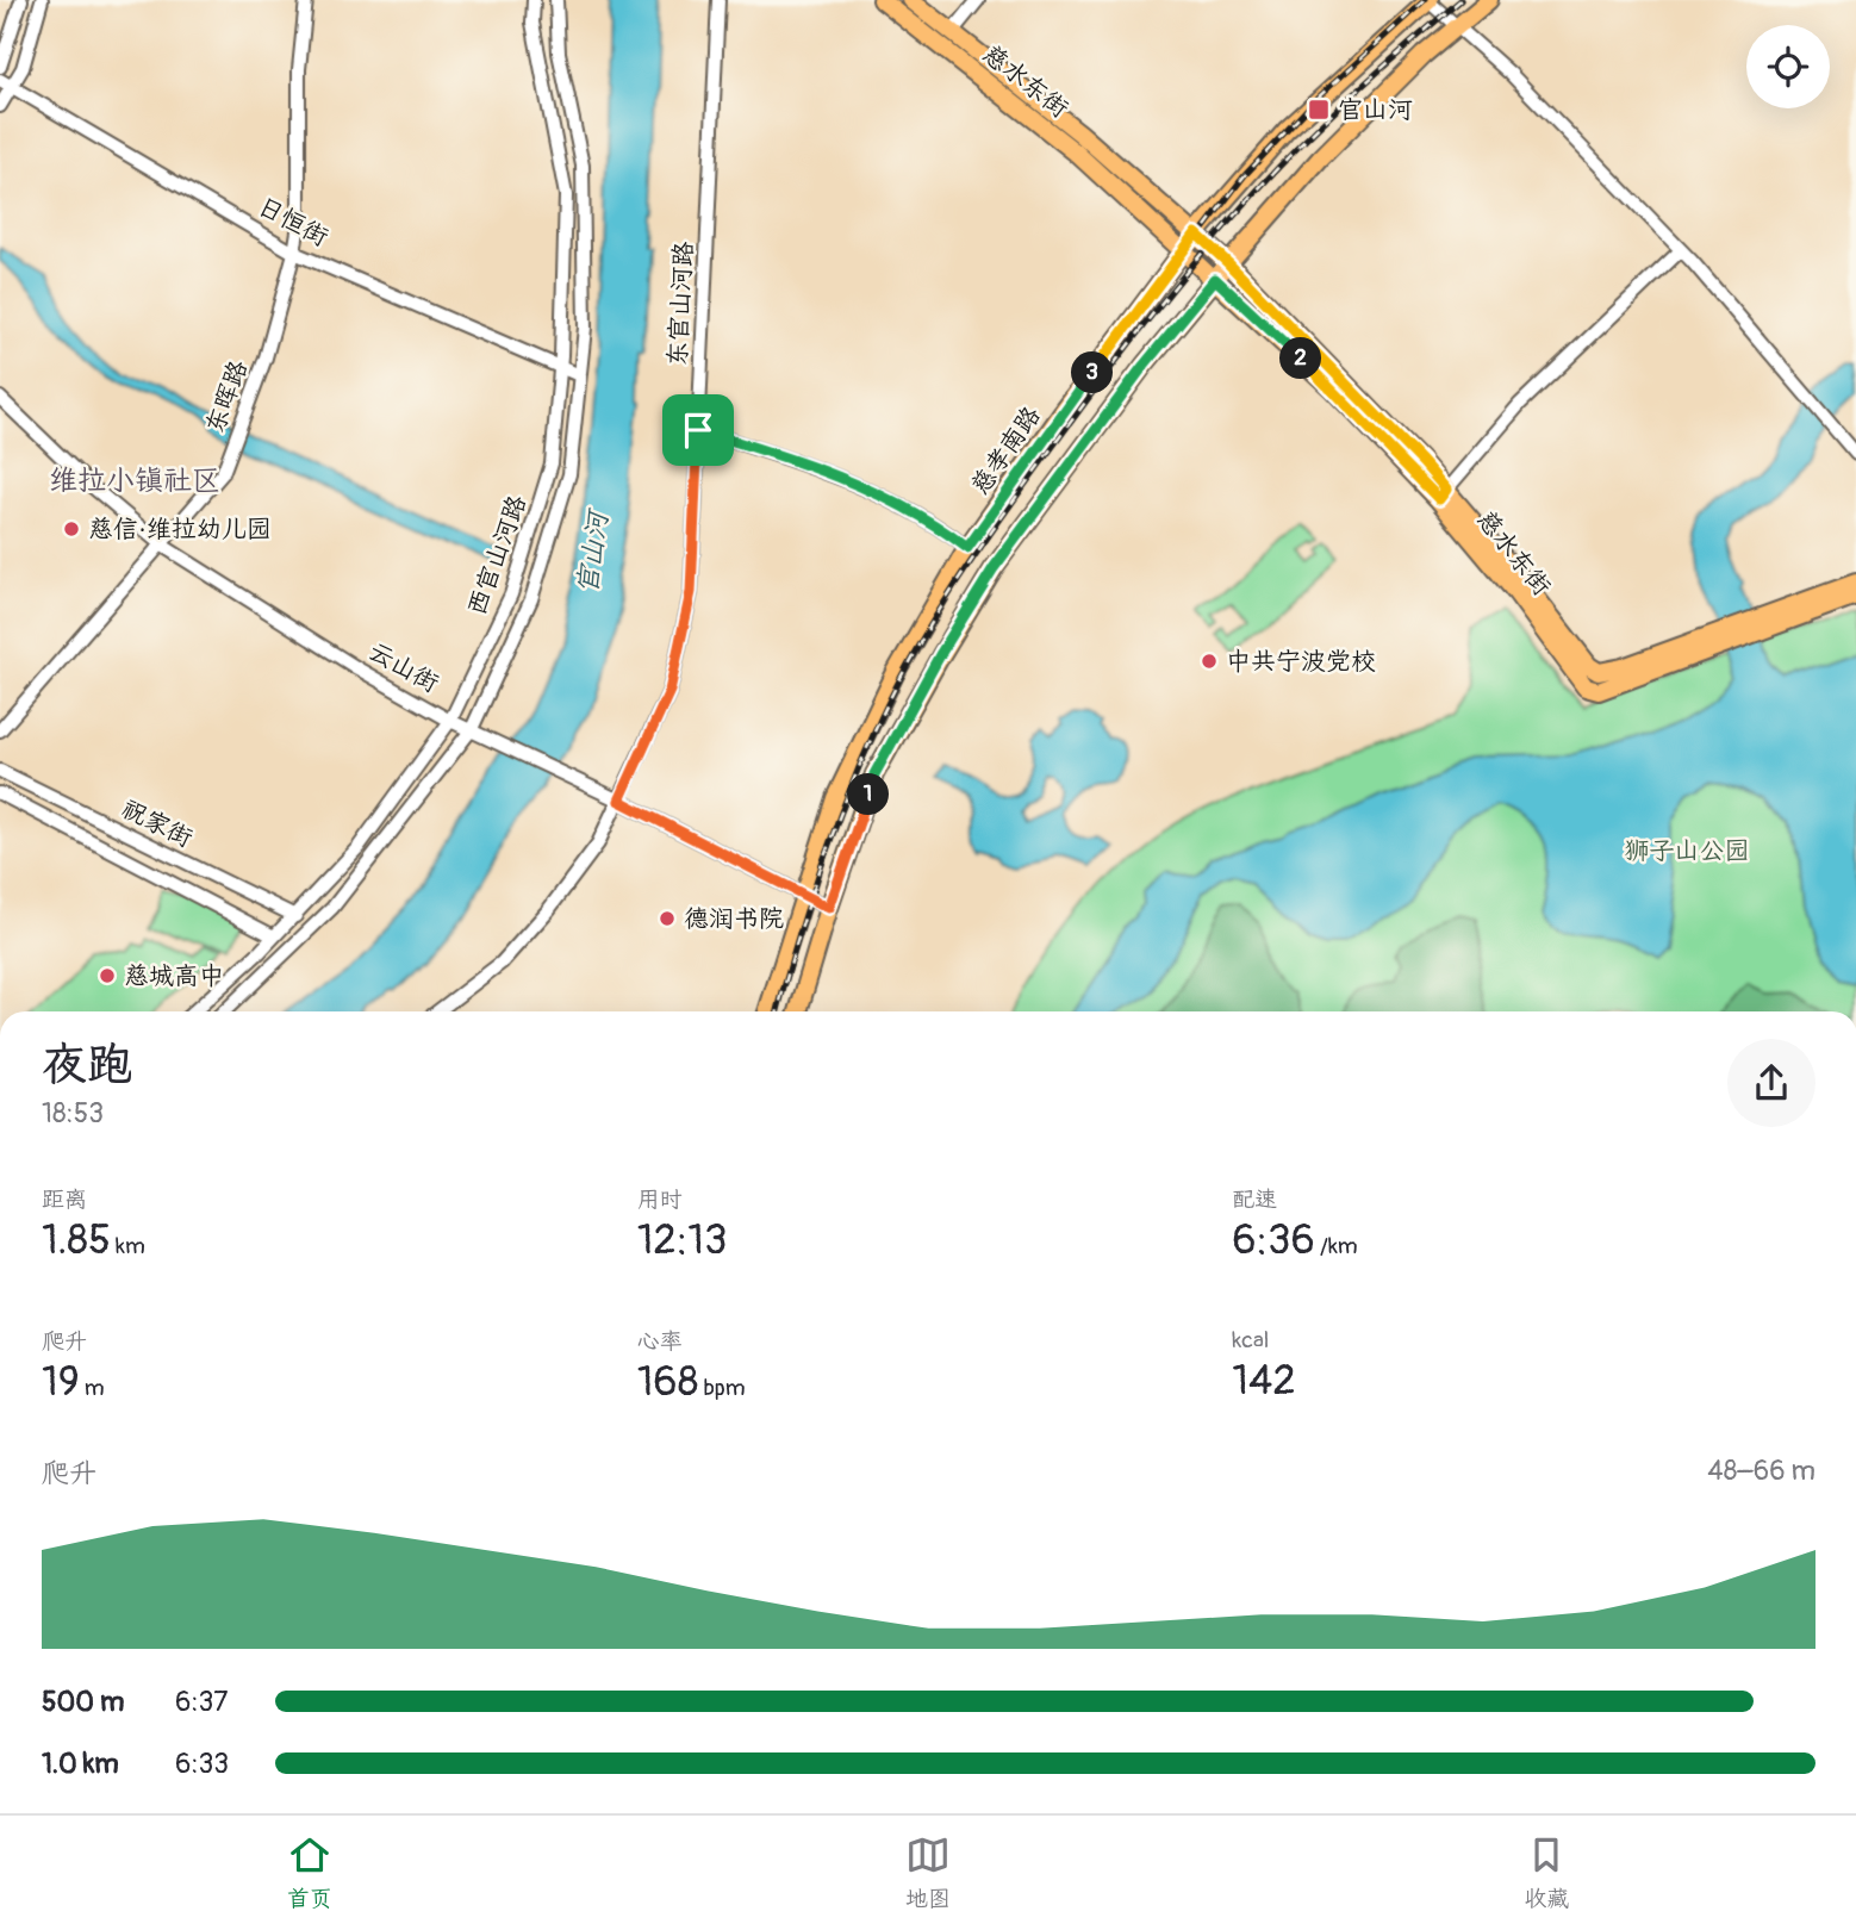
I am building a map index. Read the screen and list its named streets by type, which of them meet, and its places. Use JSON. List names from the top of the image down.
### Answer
{
  "streets": {
    "main road": ["慈水东街", "慈孝南路"],
    "street": [
      "日恒街",
      "东官山河路",
      "东晖路",
      "西官山河路",
      "云山街",
      "祝家街"
    ]
  },
  "crossings": [
    ["慈水东街", "慈孝南路"],
    ["日恒街", "东晖路"],
    ["日恒街", "西官山河路"],
    ["东官山河路", "云山街"],
    ["东晖路", "云山街"],
    ["慈孝南路", "云山街"],
    ["西官山河路", "云山街"],
    ["西官山河路", "祝家街"]
  ],
  "districts": ["维拉小镇社区"],
  "water": ["官山河"],
  "parks": ["狮子山公园"],
  "places": {
    "transit": ["官山河"],
    "other": [
      "慈信·维拉幼儿园",
      "中共宁波党校",
      "德润书院",
      "慈城高中"
    ]
  },
  "page": {
    "pins": ["2", "3", "1"],
    "heading": ["夜跑", "18:53"],
    "stats": [
      ["距离", "1.85 km"],
      ["用时", "12:13"],
      ["配速", "6:36 /km"],
      ["爬升", "19 m"],
      ["心率", "168 bpm"],
      ["kcal", "142"]
    ],
    "chart": ["爬升", "48–66 m"],
    "list": [
      {
        "name": "500 m",
        "note": "6:37"
      },
      {
        "name": "1.0 km",
        "note": "6:33"
      }
    ],
    "tabs": ["首页", "地图", "收藏"]
  }
}
